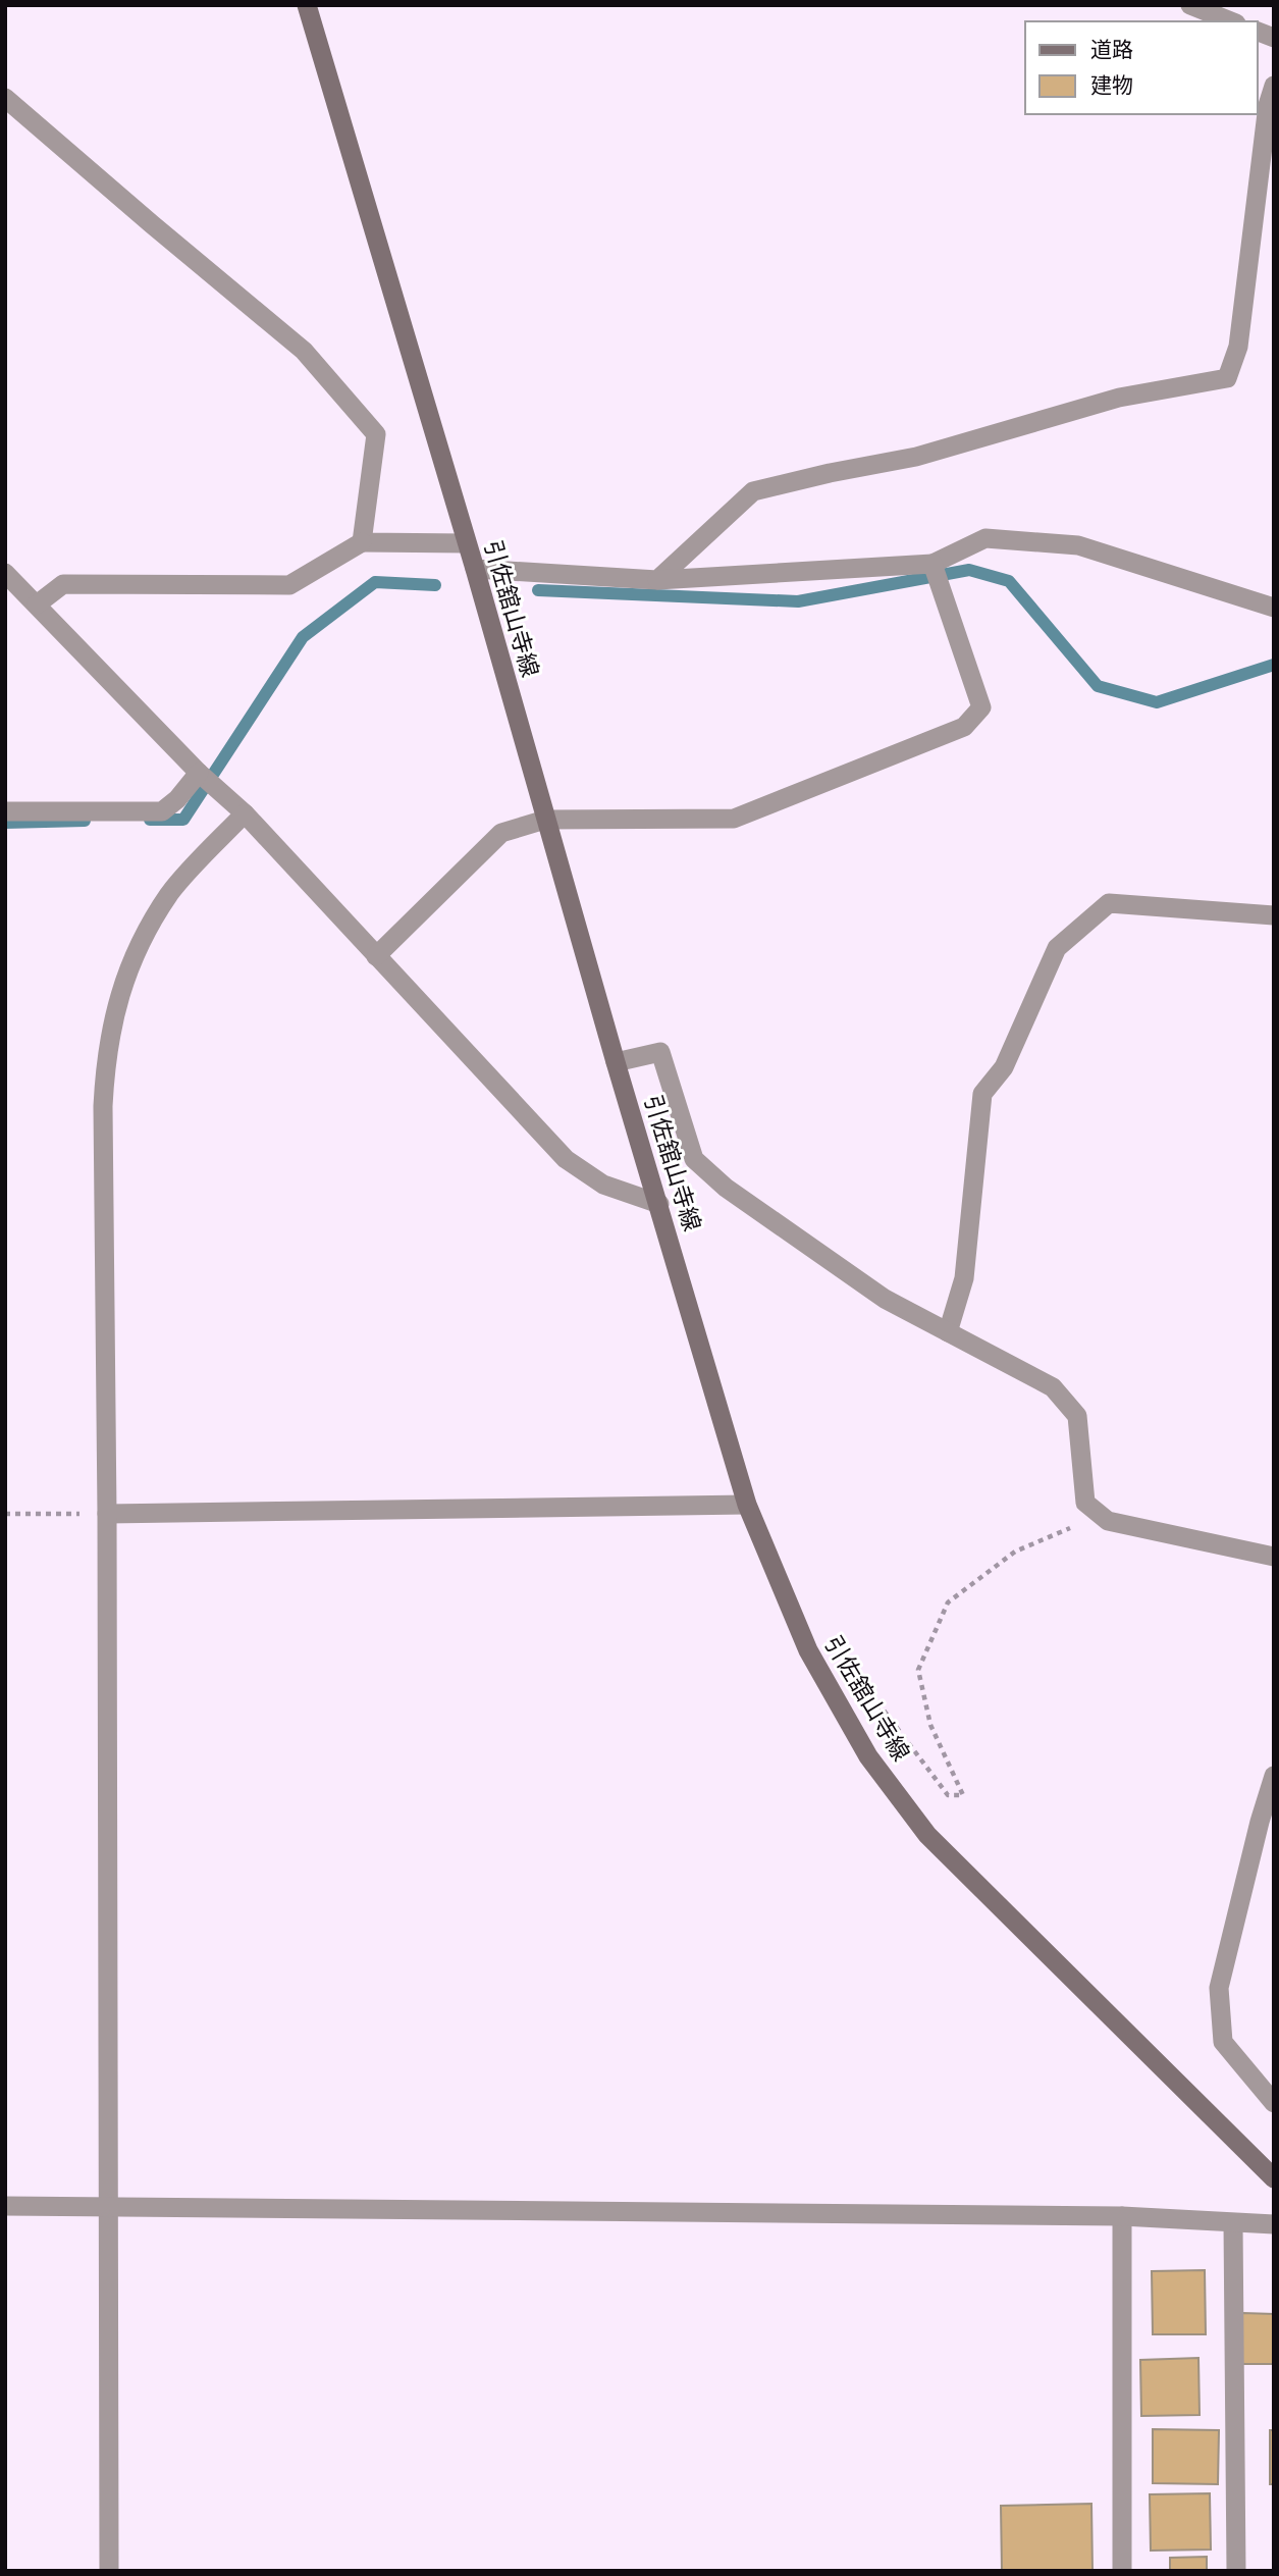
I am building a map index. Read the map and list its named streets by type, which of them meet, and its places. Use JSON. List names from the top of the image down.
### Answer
{
  "streets": {
    "main road": ["引佐舘山寺線"]
  },
  "legend": ["道路", "建物"]
}
